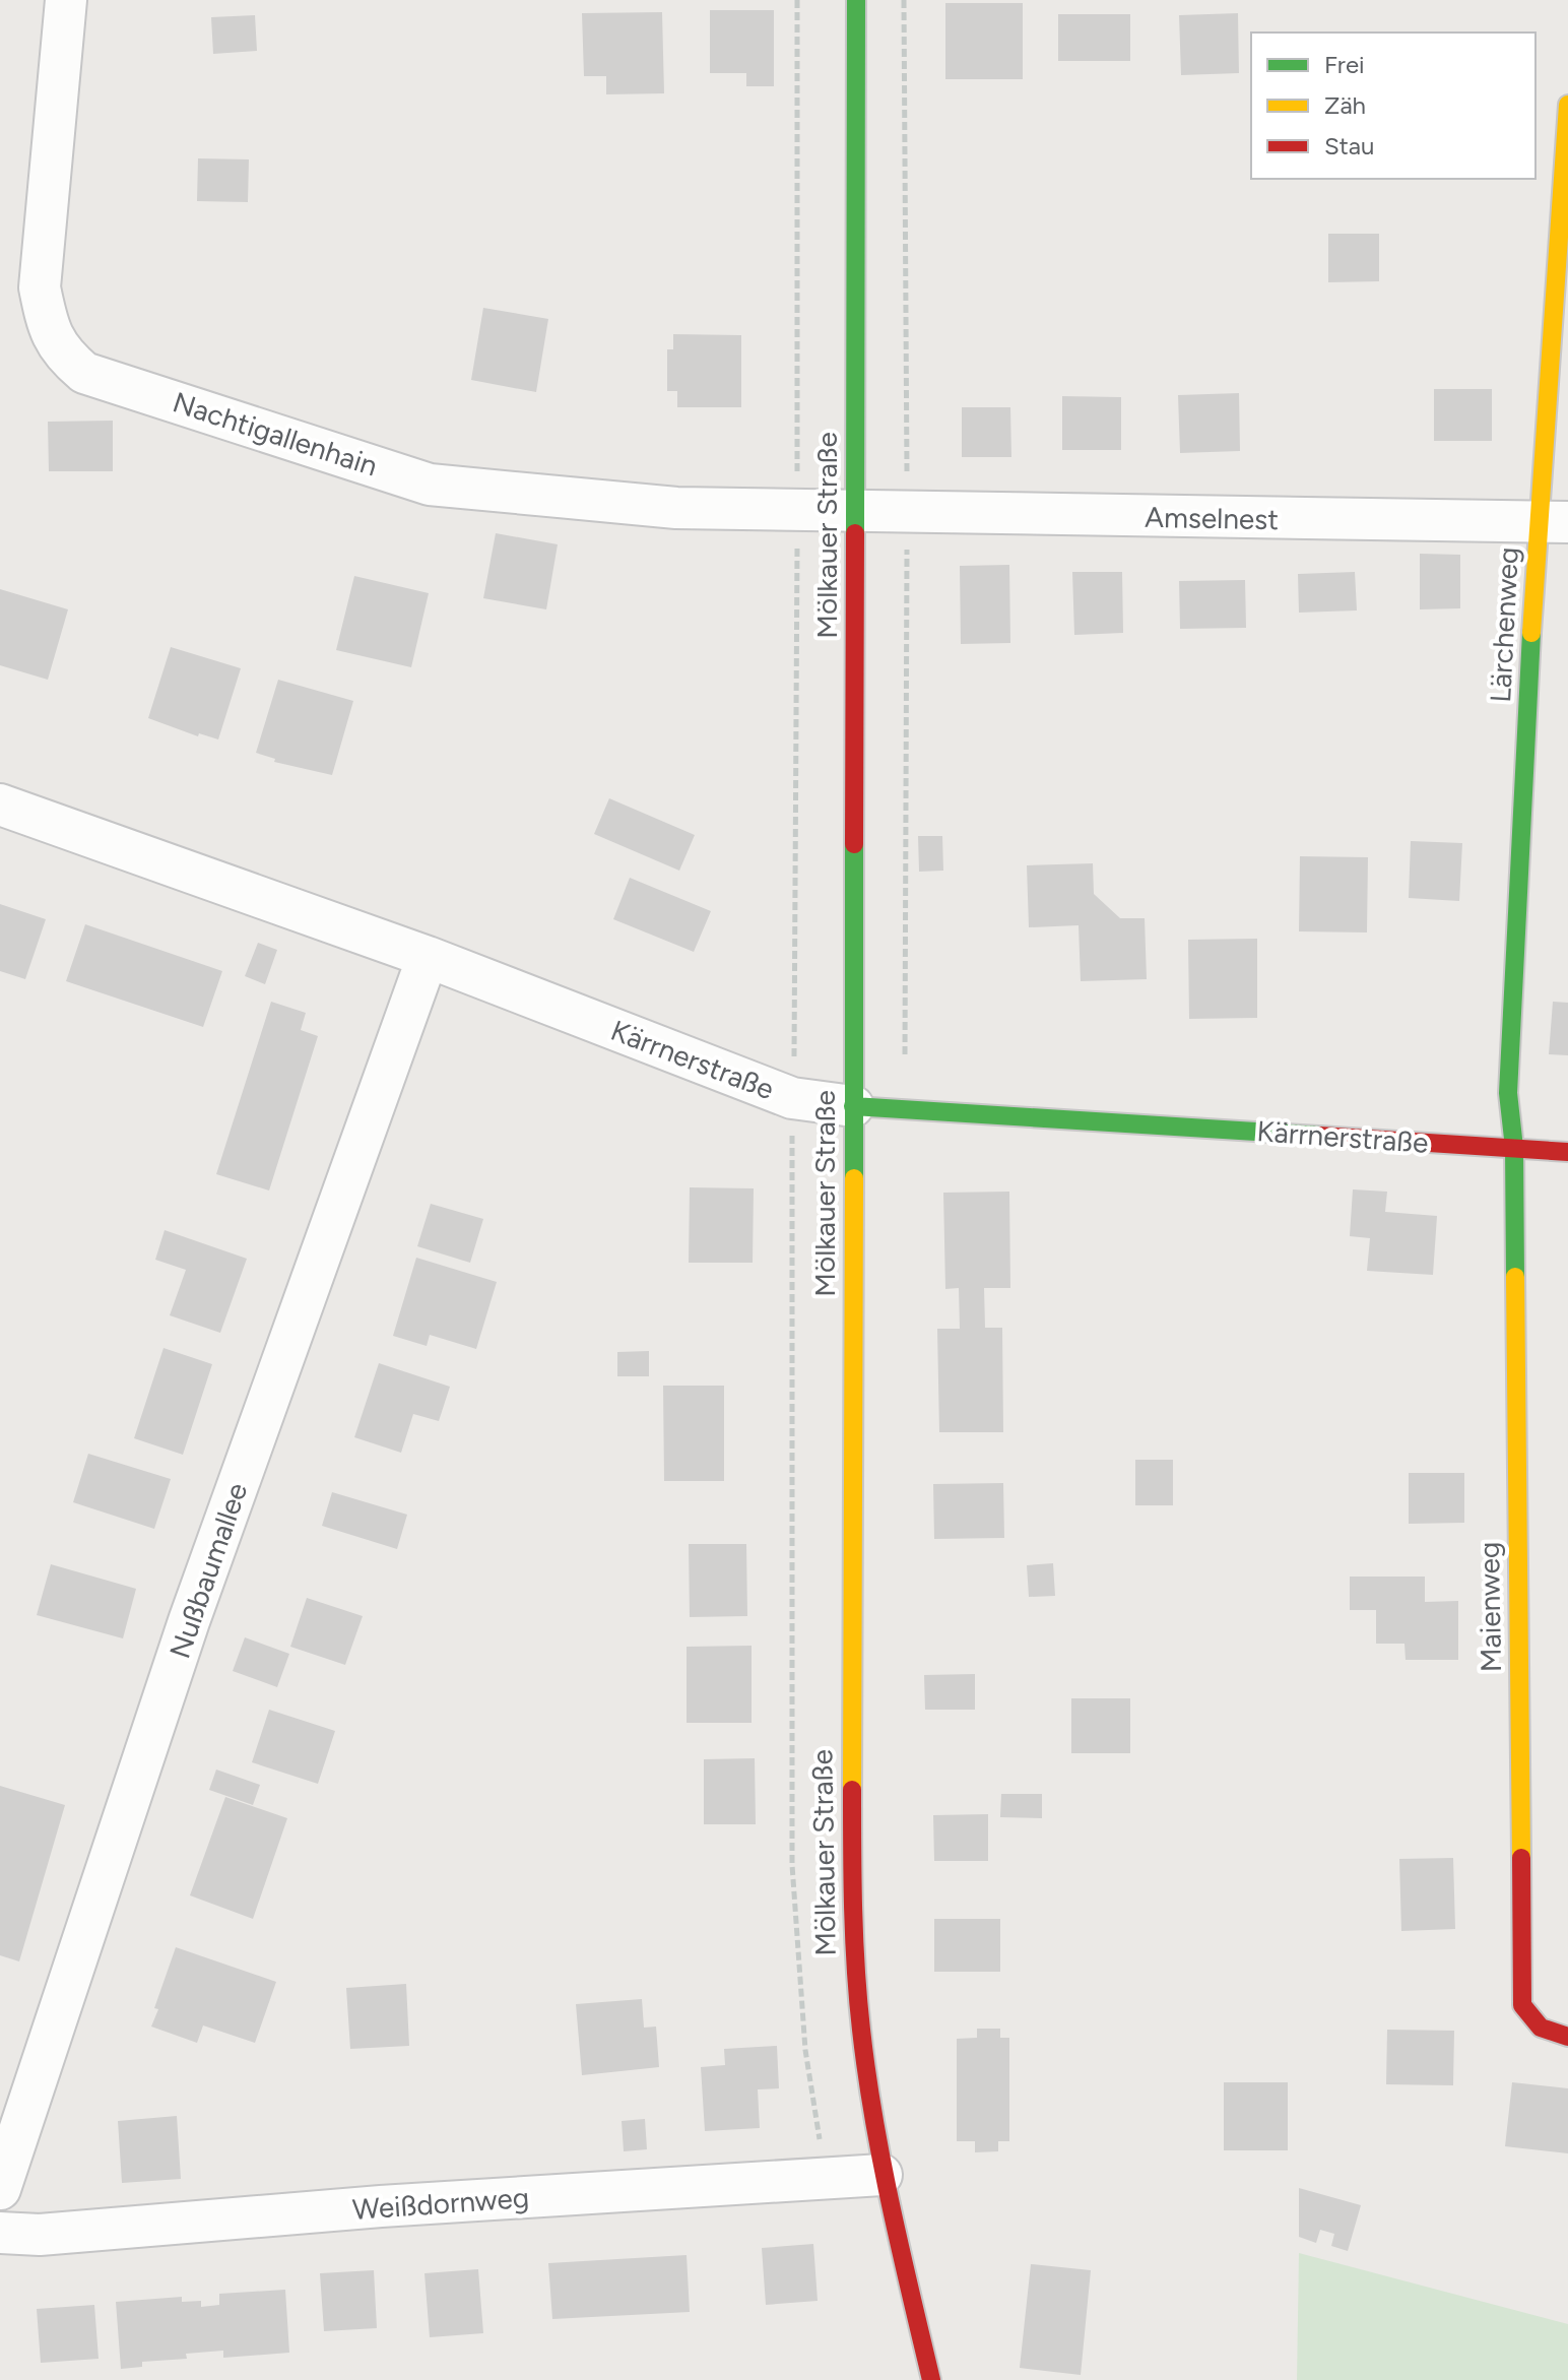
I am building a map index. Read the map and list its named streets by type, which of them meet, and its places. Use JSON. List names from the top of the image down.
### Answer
{
  "streets": {
    "street": [
      "Nachtigallenhain",
      "Amselnest",
      "Mölkauer Straße",
      "Lärchenweg",
      "Kärrnerstraße",
      "Nußbaumallee",
      "Maienweg",
      "Weißdornweg"
    ]
  },
  "crossings": [
    ["Nachtigallenhain", "Amselnest"],
    ["Nachtigallenhain", "Mölkauer Straße"],
    ["Amselnest", "Mölkauer Straße"],
    ["Amselnest", "Lärchenweg"],
    ["Mölkauer Straße", "Kärrnerstraße"],
    ["Mölkauer Straße", "Weißdornweg"],
    ["Lärchenweg", "Kärrnerstraße"],
    ["Lärchenweg", "Maienweg"],
    ["Kärrnerstraße", "Nußbaumallee"],
    ["Kärrnerstraße", "Maienweg"]
  ],
  "legend": ["Frei", "Zäh", "Stau"]
}
